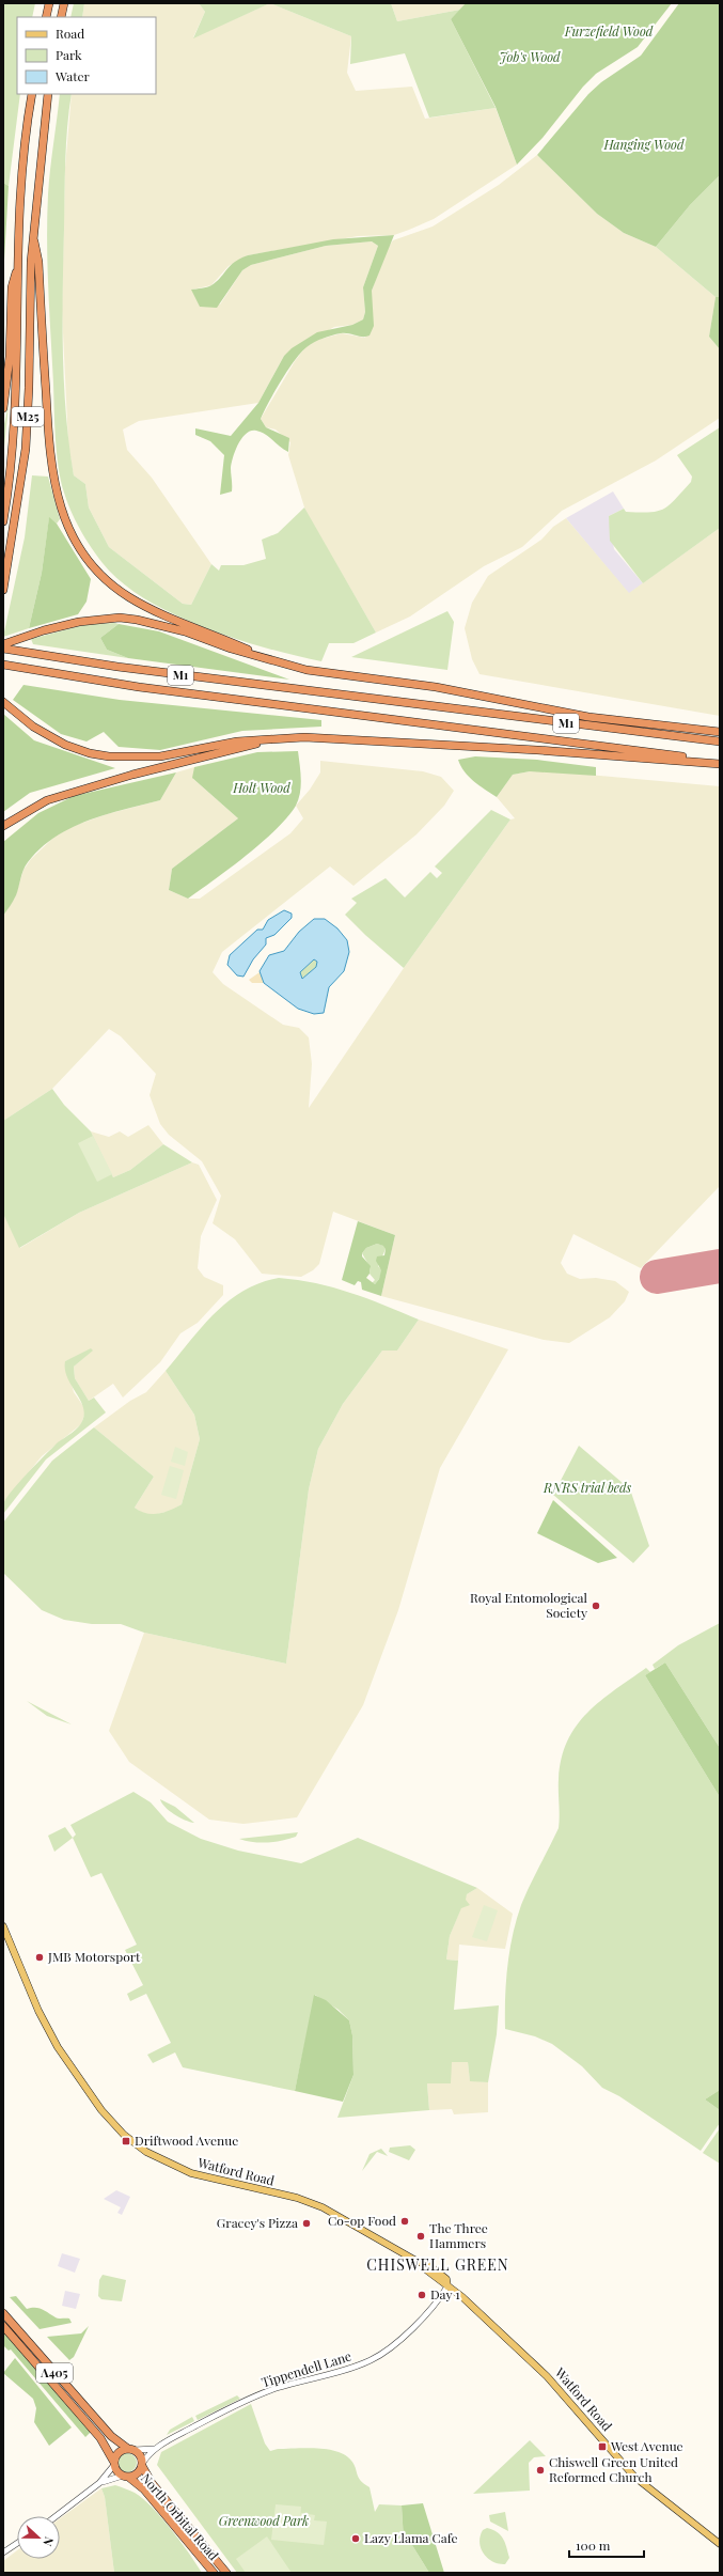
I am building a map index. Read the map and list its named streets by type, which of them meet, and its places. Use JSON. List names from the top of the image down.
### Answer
{
  "streets": {
    "highway": [
      "M25",
      "M1",
      "A405",
      "North Orbital Road"
    ],
    "main road": ["Watford Road"],
    "street": ["Tippendell Lane"]
  },
  "crossings": [
    ["Watford Road", "Tippendell Lane"],
    ["Tippendell Lane", "A405"],
    ["Tippendell Lane", "North Orbital Road"],
    ["A405", "North Orbital Road"]
  ],
  "districts": ["CHISWELL GREEN"],
  "parks": [
    "Furzefield Wood",
    "Job's Wood",
    "Hanging Wood",
    "Holt Wood",
    "RNRS trial beds",
    "Greenwood Park"
  ],
  "places": {
    "other": [
      "Royal Entomological Society",
      "JMB Motorsport",
      "Co-op Food",
      "Gracey's Pizza",
      "The Three Hammers",
      "Day 1",
      "Chiswell Green United Reformed Church",
      "Lazy Llama Cafe"
    ],
    "transit": ["Driftwood Avenue", "West Avenue"]
  },
  "legend": ["Road", "Park", "Water"],
  "scale_bar": "100 m",
  "north": "right"
}
